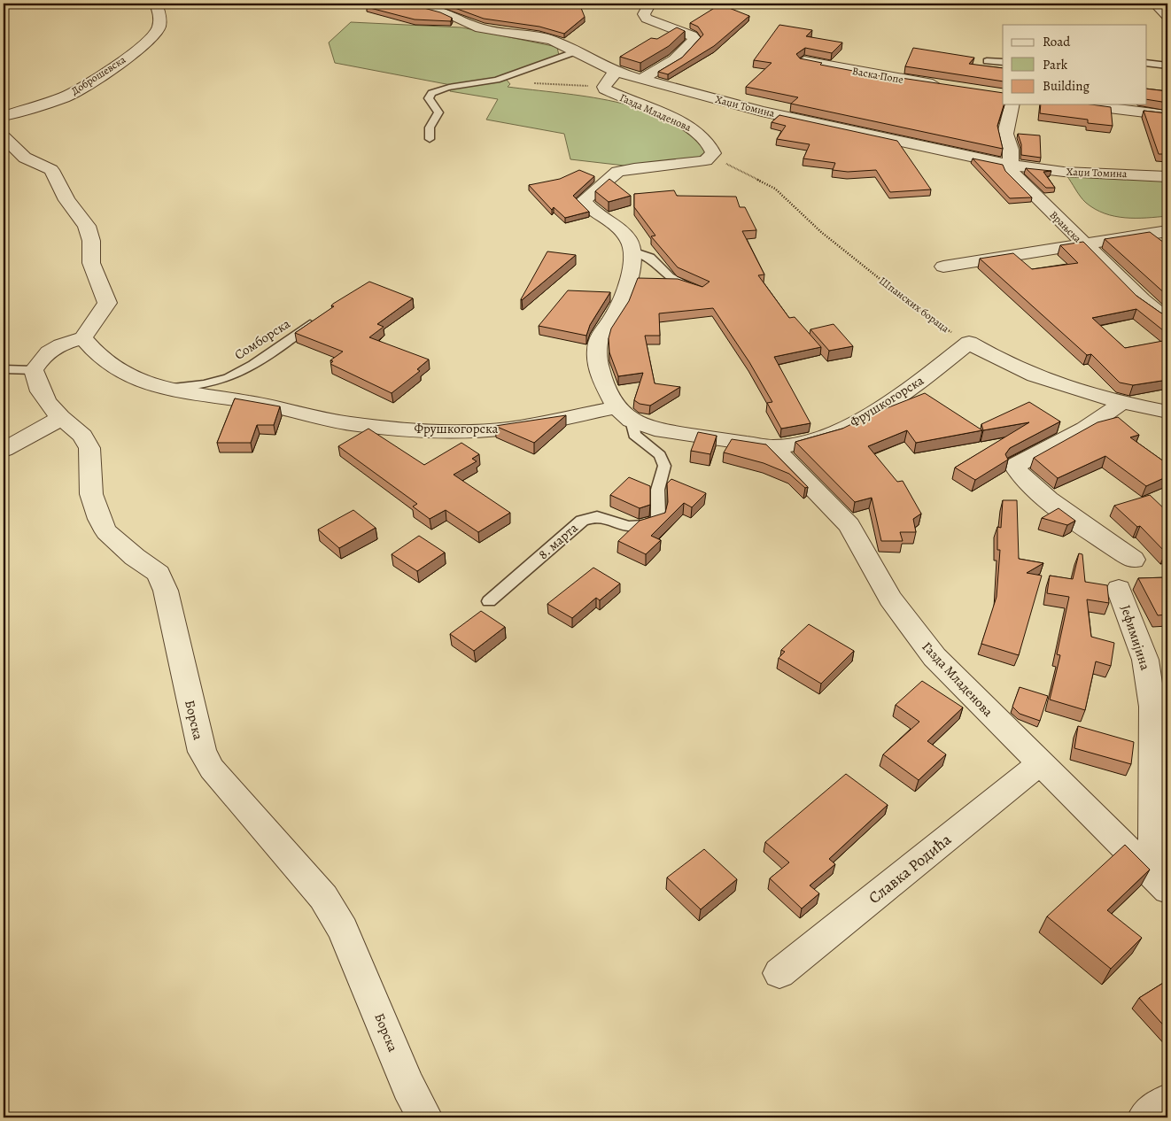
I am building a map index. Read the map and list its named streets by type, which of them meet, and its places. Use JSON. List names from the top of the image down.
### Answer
{
  "streets": {
    "street": [
      "Доброшевска",
      "Васка Попе",
      "Хаџи Томина",
      "Газда Младенова",
      "Врањска",
      "Фрушкогорска",
      "Јефимијина",
      "Борска",
      "Славка Родића"
    ],
    "lane": ["Сомборска", "8. марта"],
    "path": ["Шпанских бораца"]
  },
  "crossings": [
    ["Хаџи Томина", "Газда Младенова"],
    ["Хаџи Томина", "Врањска"],
    ["Газда Младенова", "Шпанских бораца"],
    ["Газда Младенова", "Фрушкогорска"],
    ["Газда Младенова", "Јефимијина"],
    ["Газда Младенова", "Славка Родића"],
    ["Шпанских бораца", "Фрушкогорска"],
    ["Сомборска", "Фрушкогорска"],
    ["Фрушкогорска", "8. марта"]
  ],
  "legend": ["Road", "Park", "Building"]
}
